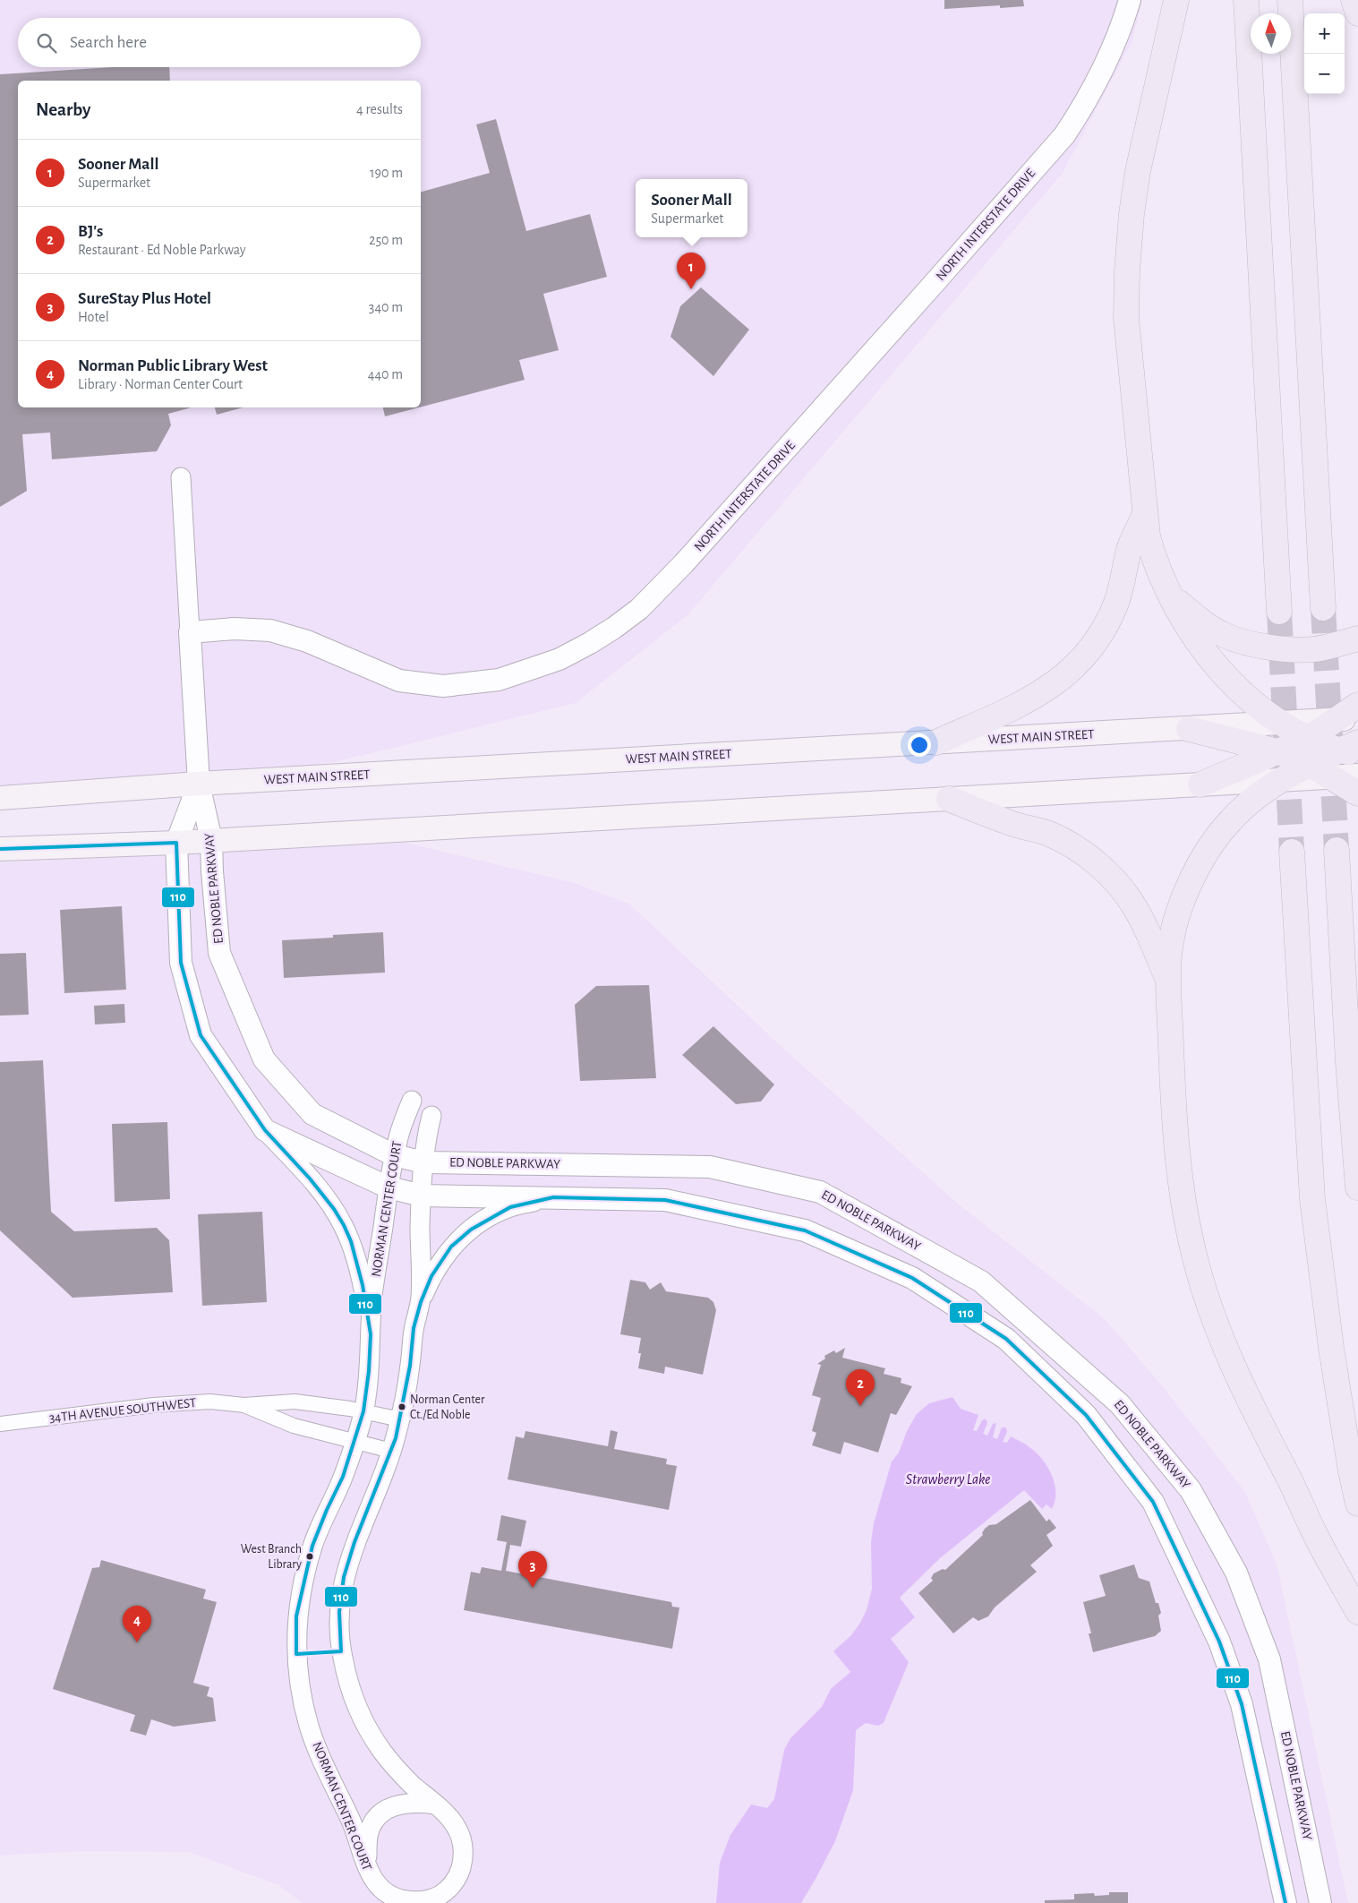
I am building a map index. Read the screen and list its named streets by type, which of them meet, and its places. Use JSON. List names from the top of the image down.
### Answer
{
  "streets": {
    "main road": ["NORTH INTERSTATE DRIVE", "WEST MAIN STREET", "ED NOBLE PARKWAY"],
    "street": ["NORMAN CENTER COURT", "34TH AVENUE SOUTHWEST"]
  },
  "crossings": [
    ["NORTH INTERSTATE DRIVE", "ED NOBLE PARKWAY"],
    ["WEST MAIN STREET", "ED NOBLE PARKWAY"],
    ["ED NOBLE PARKWAY", "NORMAN CENTER COURT"],
    ["NORMAN CENTER COURT", "34TH AVENUE SOUTHWEST"]
  ],
  "water": ["Strawberry Lake"],
  "places": ["Norman Center Ct./Ed Noble", "West Branch Library"],
  "lines": ["transit line 110"],
  "north": "top",
  "page": {
    "map_buttons": ["+", "−"],
    "search": "Search here",
    "heading": ["Nearby", "4 results"],
    "list": [
      {
        "mark": "1",
        "name": "Sooner Mall",
        "note": "Supermarket",
        "value": "190 m"
      },
      {
        "mark": "2",
        "name": "BJ's",
        "note": "Restaurant · Ed Noble Parkway",
        "value": "250 m"
      },
      {
        "mark": "3",
        "name": "SureStay Plus Hotel",
        "note": "Hotel",
        "value": "340 m"
      },
      {
        "mark": "4",
        "name": "Norman Public Library West",
        "note": "Library · Norman Center Court",
        "value": "440 m"
      }
    ],
    "popup": ["Sooner Mall", "Supermarket"],
    "pins": [
      "1",
      "2",
      "3",
      "4"
    ]
  }
}
